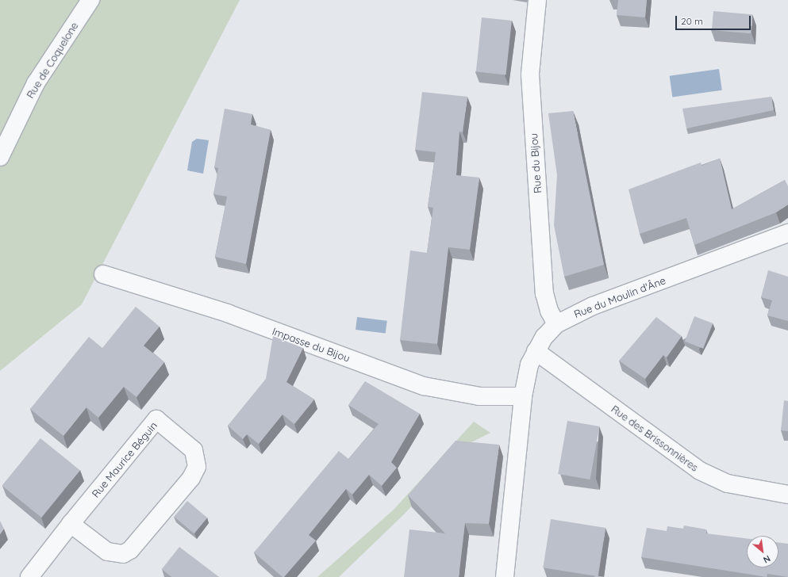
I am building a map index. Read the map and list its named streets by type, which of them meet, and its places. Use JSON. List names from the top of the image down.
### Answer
{
  "streets": {
    "street": [
      "Rue de Coquelone",
      "Rue du Bijou",
      "Rue du Moulin d'Âne",
      "Impasse du Bijou",
      "Rue des Brissonnières",
      "Rue Maurice Béguin"
    ]
  },
  "crossings": [
    ["Rue du Bijou", "Rue du Moulin d'Âne"],
    ["Rue du Moulin d'Âne", "Impasse du Bijou"],
    ["Rue du Moulin d'Âne", "Rue des Brissonnières"]
  ],
  "scale_bar": "20 m",
  "north": "bottom right"
}
